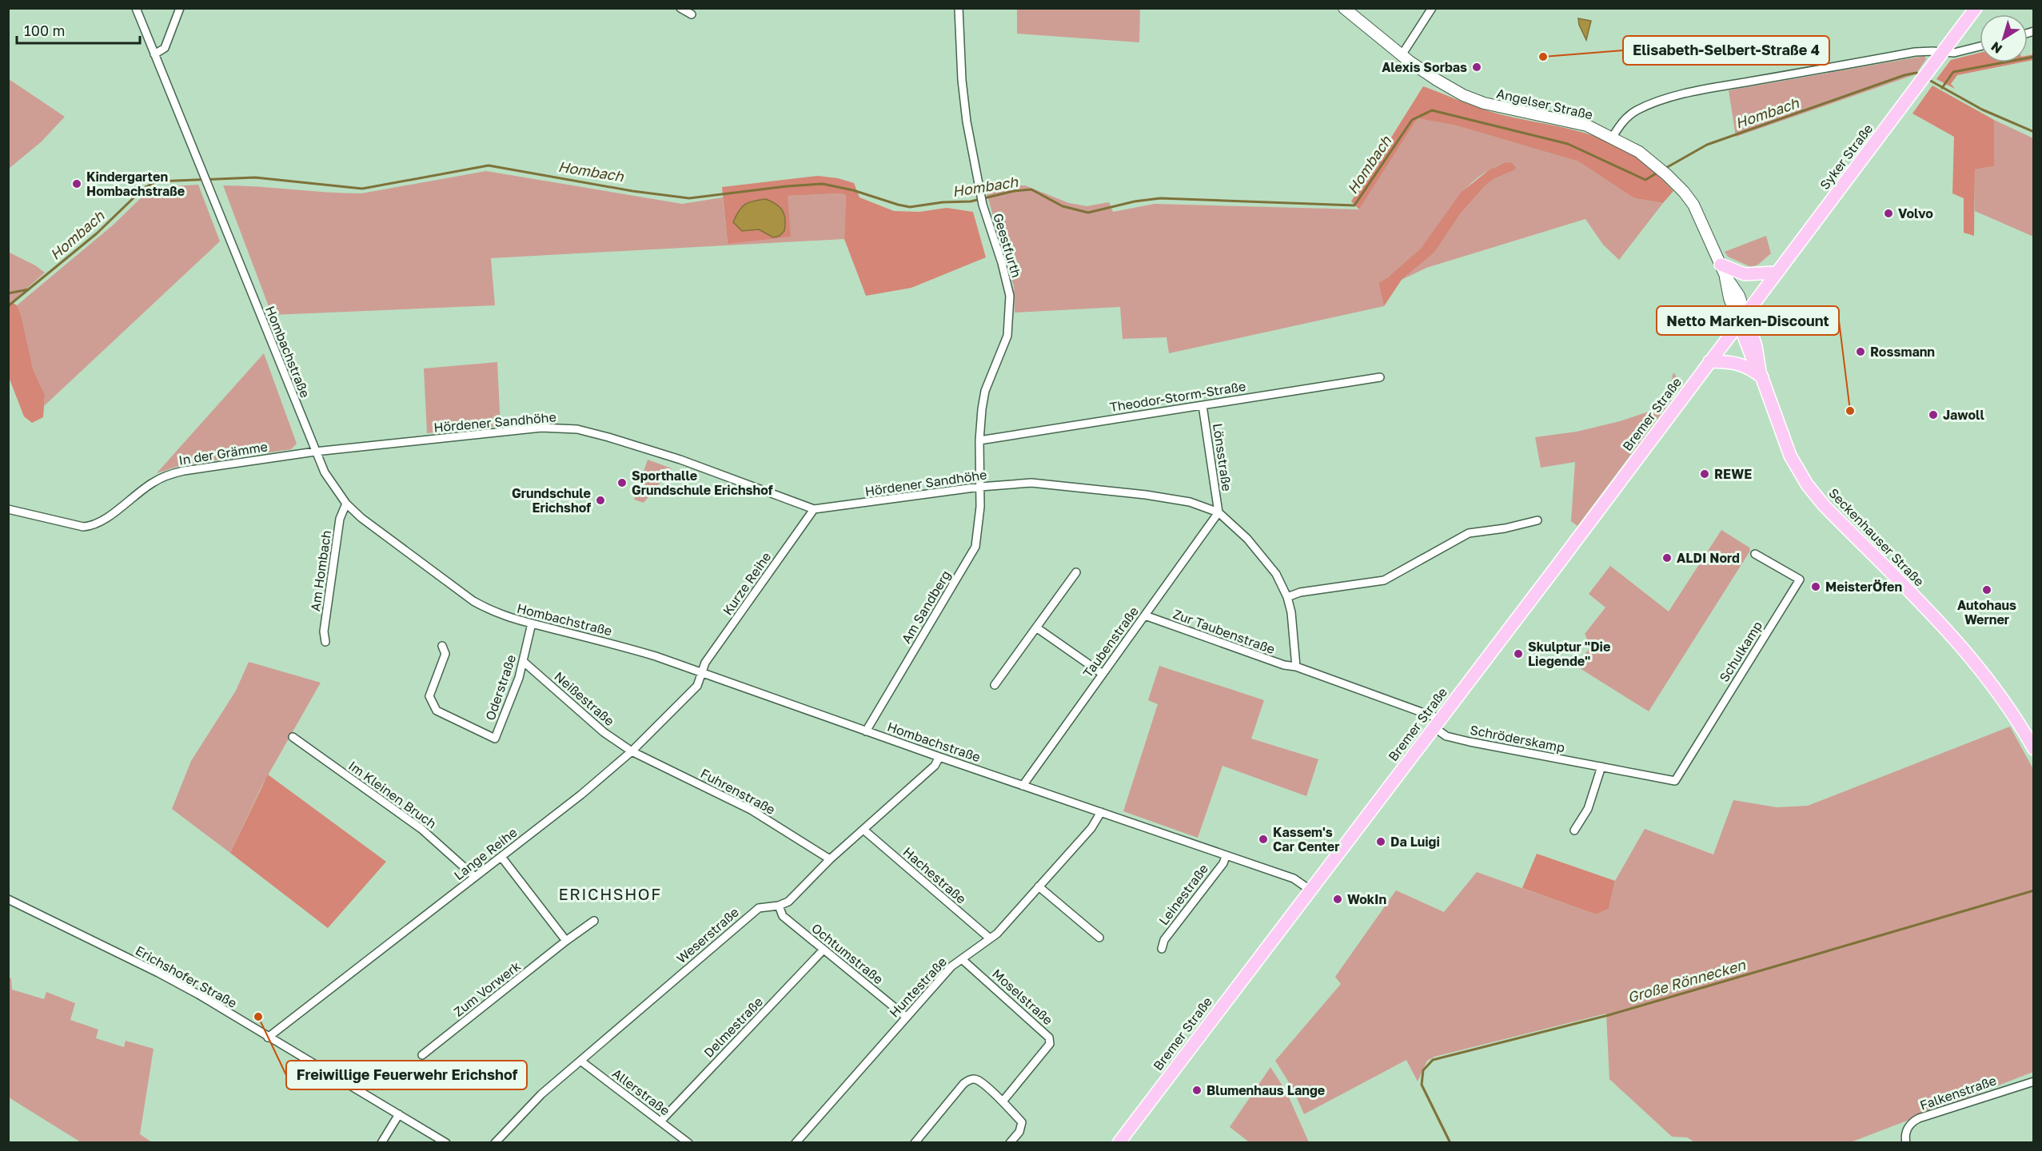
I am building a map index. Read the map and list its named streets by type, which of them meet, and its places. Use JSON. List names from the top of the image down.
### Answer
{
  "streets": {
    "main road": [
      "Angelser Straße",
      "Syker Straße",
      "Bremer Straße",
      "Seckenhauser Straße"
    ],
    "street": [
      "Geestfurth",
      "Hombachstraße",
      "Theodor-Storm-Straße",
      "Hördener Sandhöhe",
      "In der Grämme",
      "Lönsstraße",
      "Am Hombach",
      "Kurze Reihe",
      "Am Sandberg",
      "Zur Taubenstraße",
      "Taubenstraße",
      "Schulkamp",
      "Oderstraße",
      "Neißestraße",
      "Schröderskamp",
      "Fuhrenstraße",
      "Im Kleinen Bruch",
      "Lange Reihe",
      "Hachestraße",
      "Leinestraße",
      "Weserstraße",
      "Ochtumstraße",
      "Erichshofer Straße",
      "Huntestraße",
      "Zum Vorwerk",
      "Moselstraße",
      "Delmestraße",
      "Allerstraße",
      "Falkenstraße"
    ]
  },
  "crossings": [
    ["Angelser Straße", "Syker Straße"],
    ["Angelser Straße", "Bremer Straße"],
    ["Angelser Straße", "Seckenhauser Straße"],
    ["Syker Straße", "Bremer Straße"],
    ["Syker Straße", "Seckenhauser Straße"],
    ["Geestfurth", "Theodor-Storm-Straße"],
    ["Geestfurth", "Hördener Sandhöhe"],
    ["Geestfurth", "Am Sandberg"],
    ["Hombachstraße", "Bremer Straße"],
    ["Hombachstraße", "Hördener Sandhöhe"],
    ["Hombachstraße", "In der Grämme"],
    ["Hombachstraße", "Am Hombach"],
    ["Hombachstraße", "Kurze Reihe"],
    ["Hombachstraße", "Am Sandberg"],
    ["Hombachstraße", "Taubenstraße"],
    ["Hombachstraße", "Oderstraße"],
    ["Hombachstraße", "Lange Reihe"],
    ["Hombachstraße", "Leinestraße"],
    ["Hombachstraße", "Weserstraße"],
    ["Hombachstraße", "Huntestraße"],
    ["Theodor-Storm-Straße", "Lönsstraße"],
    ["Bremer Straße", "Seckenhauser Straße"],
    ["Bremer Straße", "Schröderskamp"],
    ["Hördener Sandhöhe", "In der Grämme"],
    ["Hördener Sandhöhe", "Lönsstraße"],
    ["Hördener Sandhöhe", "Kurze Reihe"],
    ["Hördener Sandhöhe", "Am Sandberg"],
    ["Hördener Sandhöhe", "Zur Taubenstraße"],
    ["Hördener Sandhöhe", "Taubenstraße"],
    ["Lönsstraße", "Taubenstraße"],
    ["Kurze Reihe", "Lange Reihe"],
    ["Zur Taubenstraße", "Taubenstraße"],
    ["Schulkamp", "Schröderskamp"],
    ["Oderstraße", "Neißestraße"],
    ["Neißestraße", "Fuhrenstraße"],
    ["Neißestraße", "Lange Reihe"],
    ["Fuhrenstraße", "Lange Reihe"],
    ["Fuhrenstraße", "Weserstraße"],
    ["Im Kleinen Bruch", "Lange Reihe"],
    ["Lange Reihe", "Erichshofer Straße"],
    ["Hachestraße", "Weserstraße"],
    ["Hachestraße", "Huntestraße"],
    ["Weserstraße", "Ochtumstraße"],
    ["Weserstraße", "Allerstraße"],
    ["Ochtumstraße", "Huntestraße"],
    ["Ochtumstraße", "Delmestraße"],
    ["Huntestraße", "Moselstraße"],
    ["Delmestraße", "Allerstraße"]
  ],
  "districts": ["ERICHSHOF"],
  "water": ["Hombach", "Große Rönnecken"],
  "places": [
    "Elisabeth-Selbert-Straße 4",
    "Alexis Sorbas",
    "Kindergarten Hombachstraße",
    "Volvo",
    "Rossmann",
    "Netto Marken-Discount",
    "Jawoll",
    "REWE",
    "Sporthalle Grundschule Erichshof",
    "Grundschule Erichshof",
    "ALDI Nord",
    "MeisterÖfen",
    "Autohaus Werner",
    "Skulptur \"Die Liegende\"",
    "Kassem's Car Center",
    "Da Luigi",
    "WokIn",
    "Freiwillige Feuerwehr Erichshof",
    "Blumenhaus Lange"
  ],
  "scale_bar": "100 m",
  "north": "bottom left"
}
